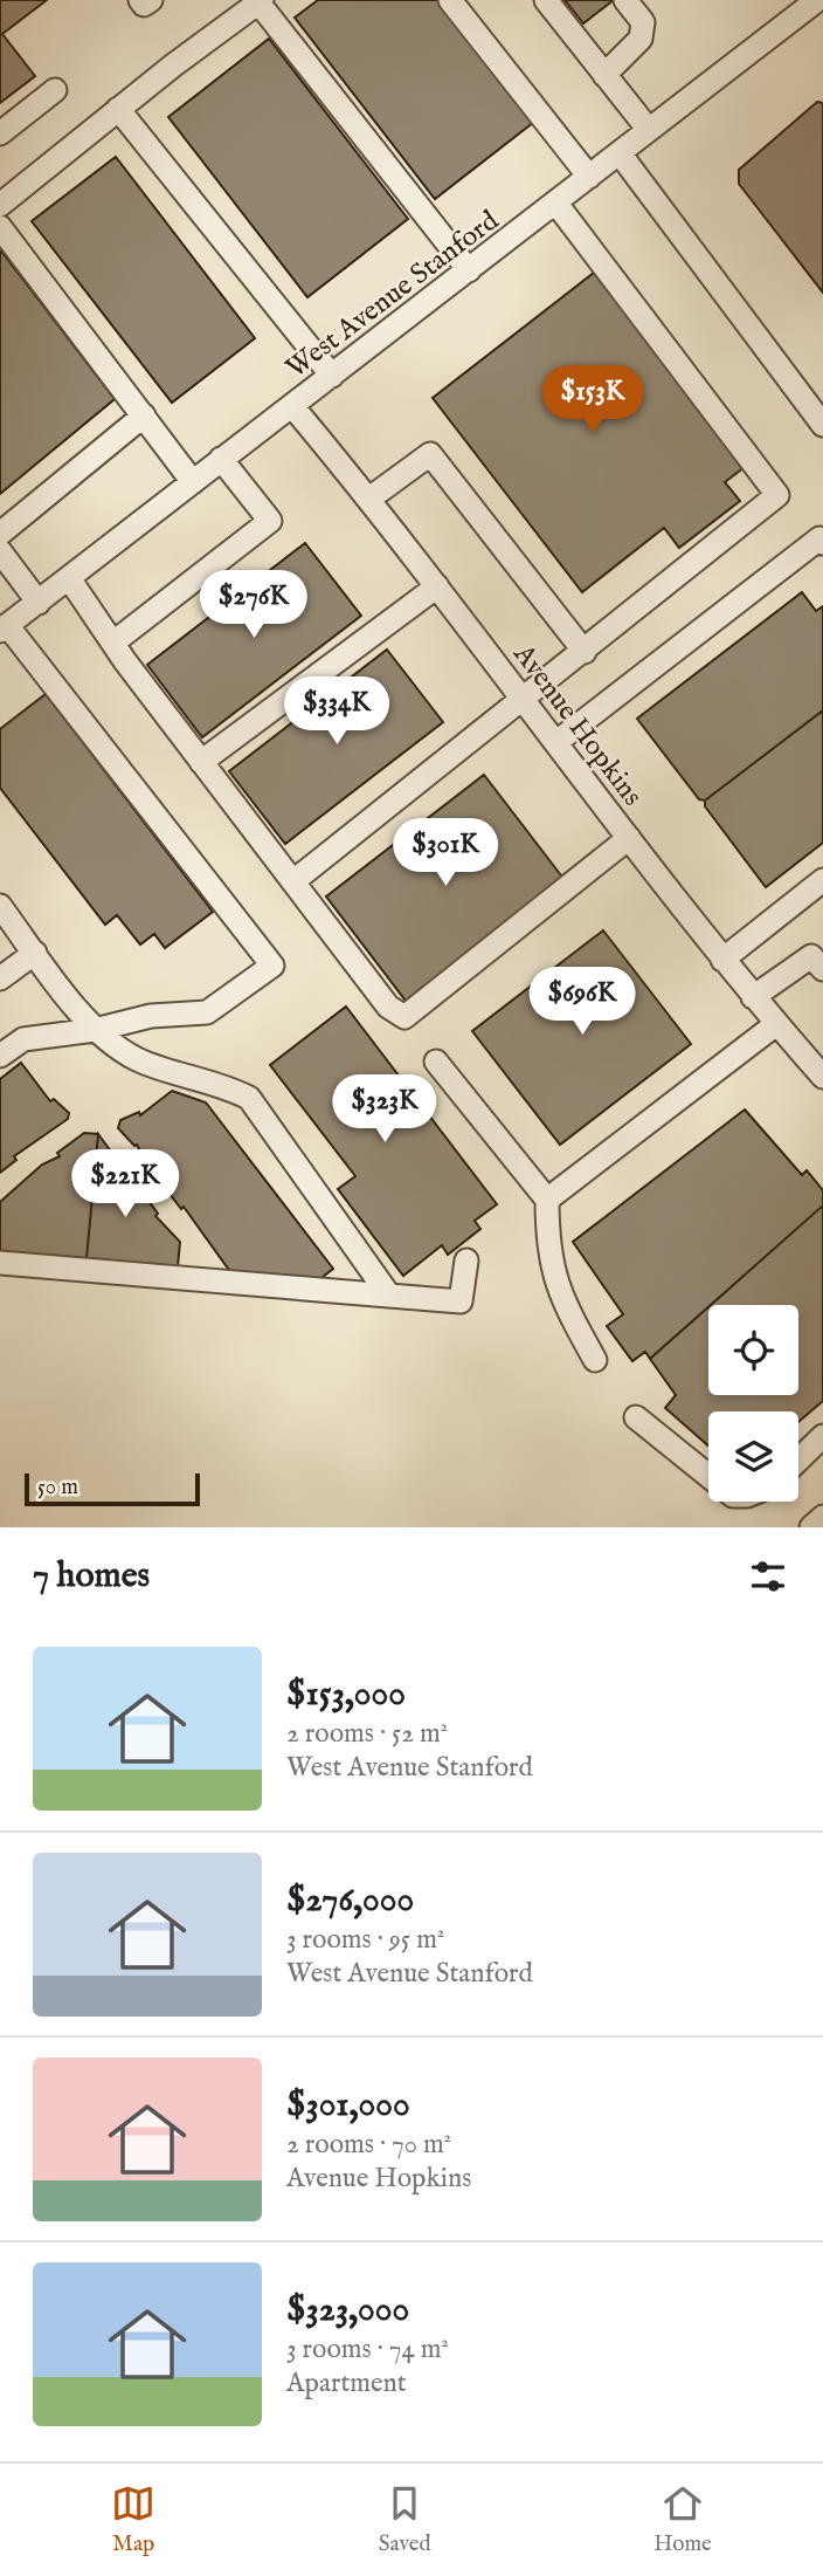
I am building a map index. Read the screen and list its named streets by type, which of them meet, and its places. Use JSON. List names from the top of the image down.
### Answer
{
  "streets": {
    "street": ["West Avenue Stanford", "Avenue Hopkins"]
  },
  "crossings": [
    ["West Avenue Stanford", "Avenue Hopkins"]
  ],
  "scale_bar": "50 m",
  "page": {
    "price": [
      "$153K",
      "$276K",
      "$334K",
      "$301K",
      "$696K",
      "$323K",
      "$221K"
    ],
    "scale": "50 m",
    "heading": "7 homes",
    "list": [
      {
        "name": "$153,000",
        "note": "2 rooms · 52 m² · West Avenue Stanford"
      },
      {
        "name": "$276,000",
        "note": "3 rooms · 95 m² · West Avenue Stanford"
      },
      {
        "name": "$301,000",
        "note": "2 rooms · 70 m² · Avenue Hopkins"
      },
      {
        "name": "$323,000",
        "note": "3 rooms · 74 m² · Apartment"
      }
    ],
    "tabs": ["Map", "Saved", "Home"]
  }
}
